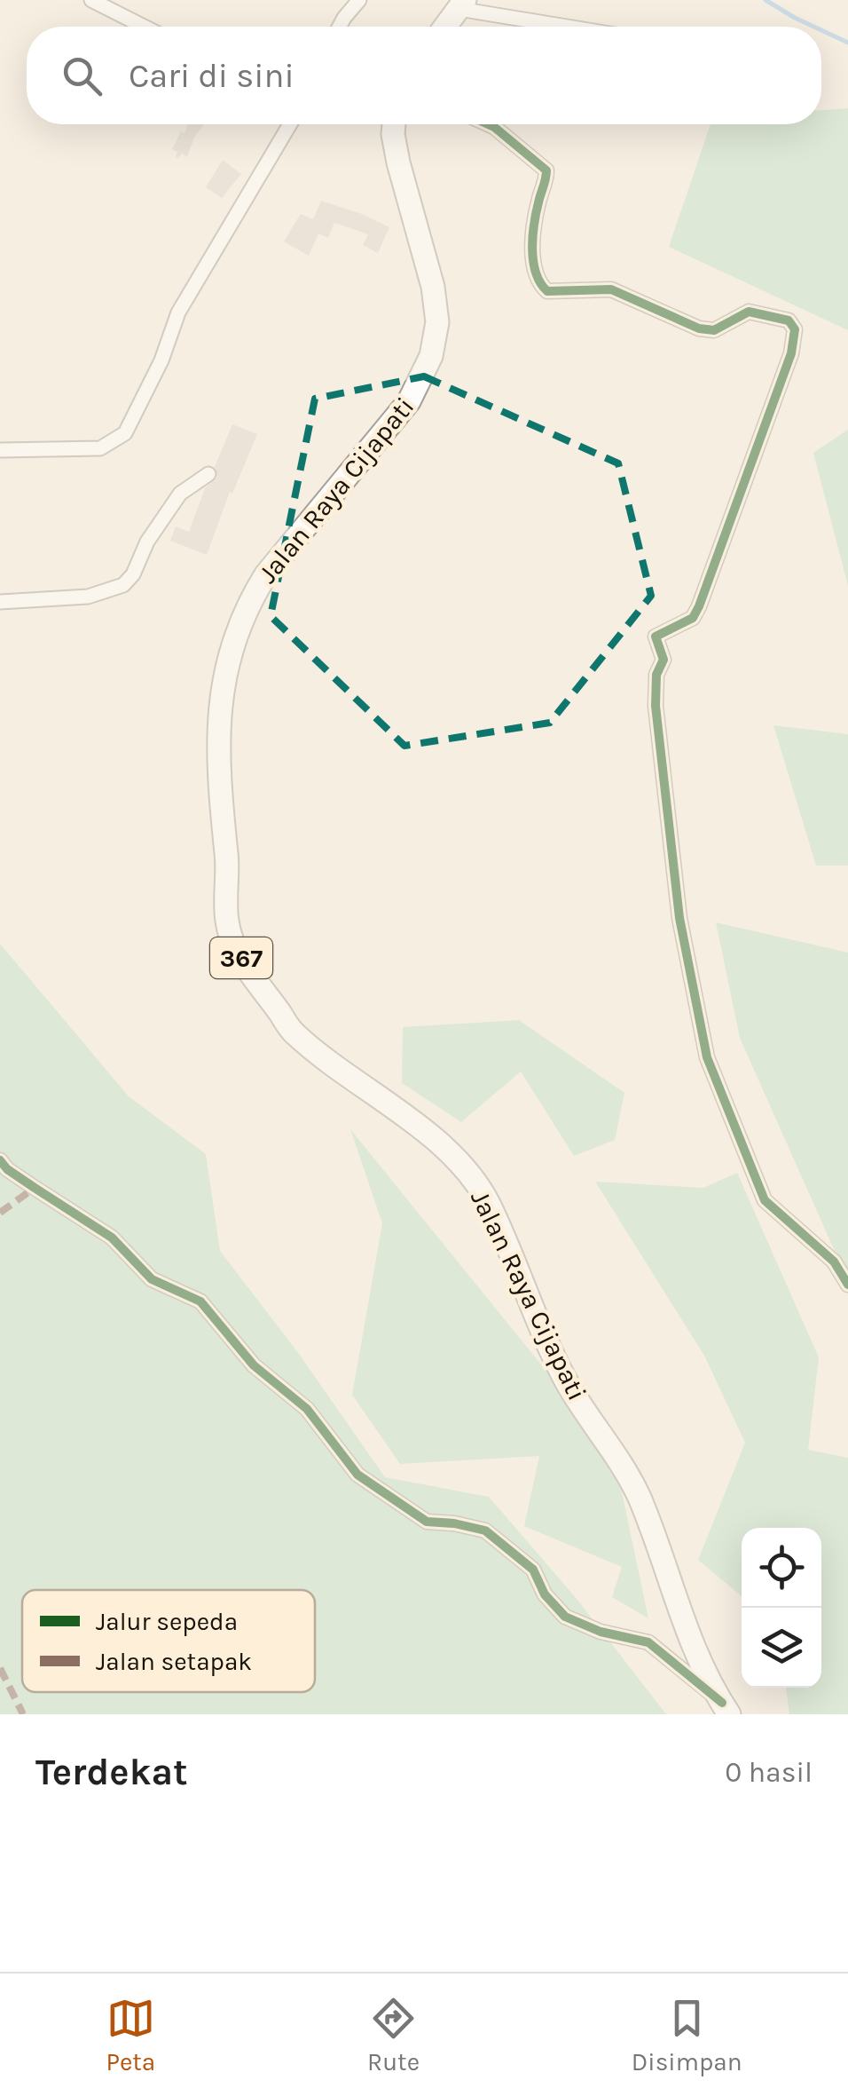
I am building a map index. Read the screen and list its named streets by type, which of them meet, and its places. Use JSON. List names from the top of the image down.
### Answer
{
  "streets": {
    "main road": ["Jalan Raya Cijapati", "367"]
  },
  "legend": ["Jalur sepeda", "Jalan setapak"],
  "page": {
    "search": "Cari di sini",
    "heading": ["Terdekat", "0 hasil"],
    "nav": ["Peta", "Rute", "Disimpan"]
  }
}
